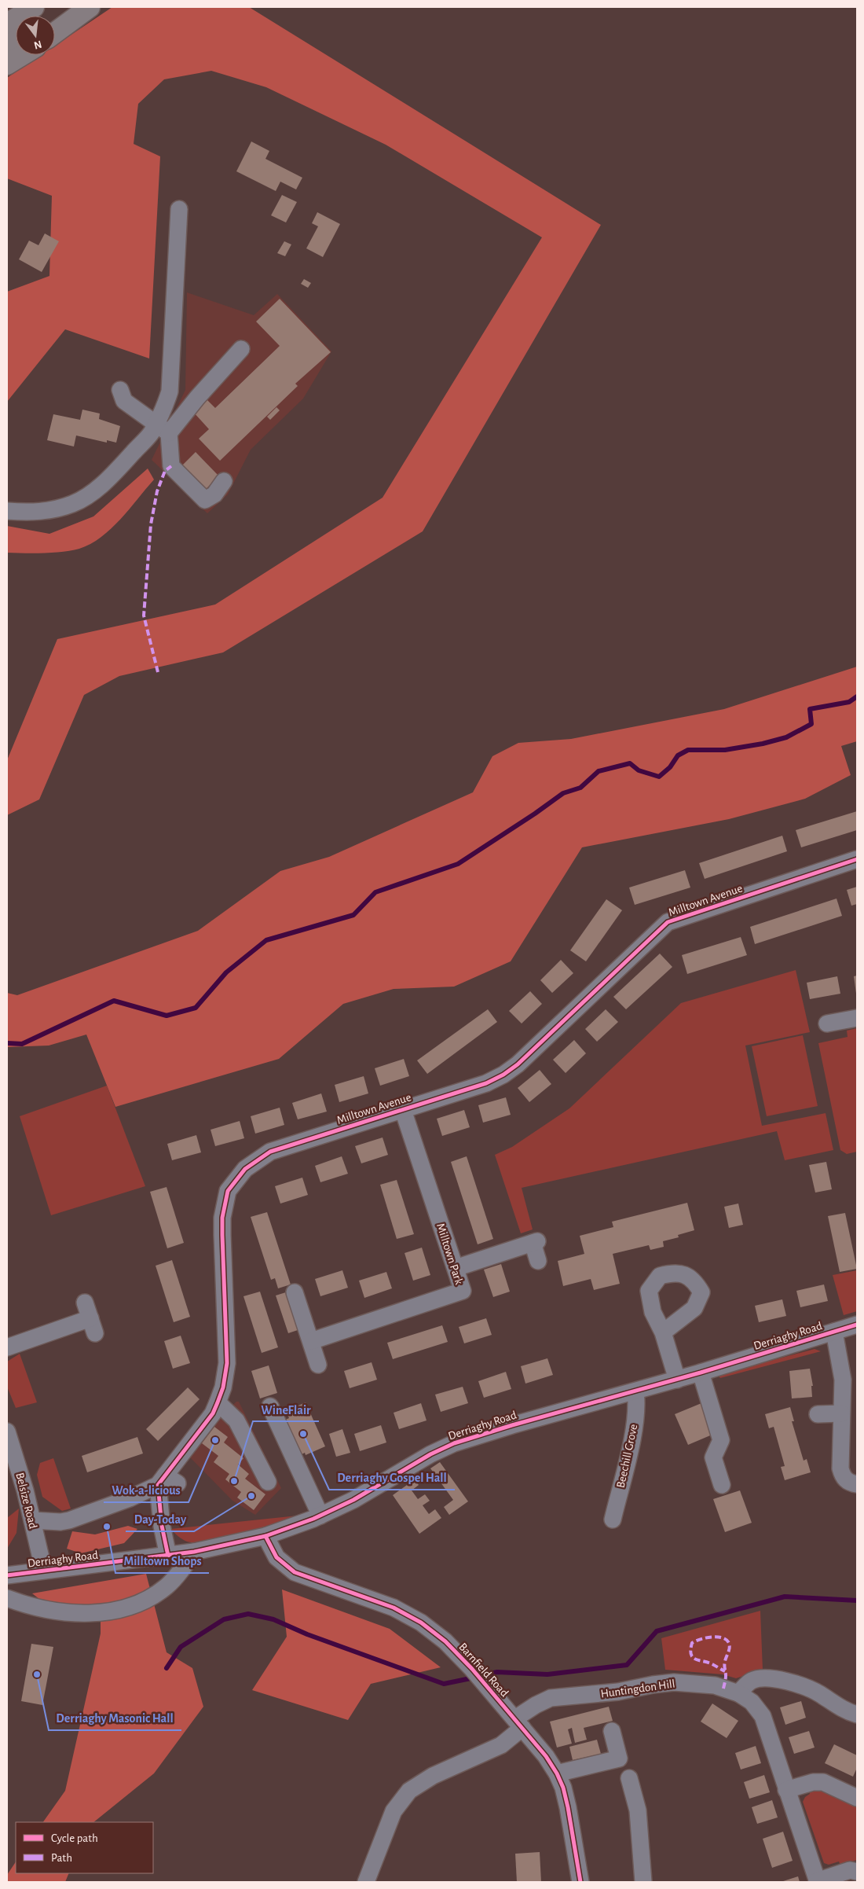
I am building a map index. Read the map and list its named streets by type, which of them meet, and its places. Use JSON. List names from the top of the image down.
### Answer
{
  "streets": {
    "street": [
      "Milltown Avenue",
      "Milltown Park",
      "Derriaghy Road",
      "Beechill Grove",
      "Belsize Road",
      "Barnfield Road",
      "Huntingdon Hill"
    ]
  },
  "crossings": [
    ["Milltown Avenue", "Milltown Park"],
    ["Milltown Avenue", "Belsize Road"],
    ["Derriaghy Road", "Beechill Grove"],
    ["Derriaghy Road", "Belsize Road"],
    ["Derriaghy Road", "Barnfield Road"],
    ["Barnfield Road", "Huntingdon Hill"]
  ],
  "places": [
    "Derriaghy Gospel Hall",
    "Wok-a-licious",
    "WineFlair",
    "Day-Today",
    "Milltown Shops",
    "Derriaghy Masonic Hall"
  ],
  "legend": ["Cycle path", "Path"],
  "north": "bottom"
}
